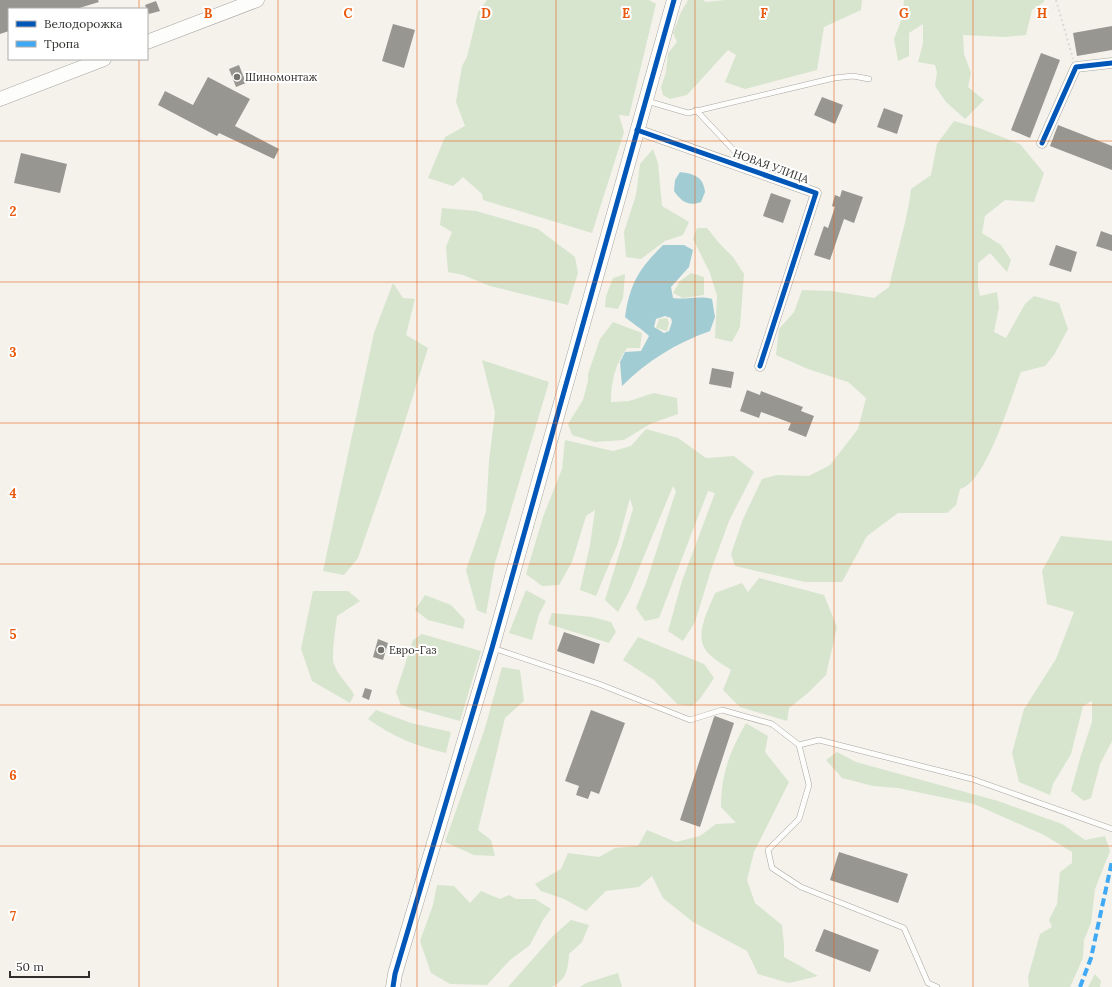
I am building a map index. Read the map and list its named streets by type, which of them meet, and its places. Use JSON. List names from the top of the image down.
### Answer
{
  "streets": {
    "street": ["НОВАЯ УЛИЦА"]
  },
  "places": ["Шиномонтаж", "Евро-Газ"],
  "legend": ["Велодорожка", "Тропа"],
  "scale_bar": "50 m",
  "grid": {
    "columns": [
      "B",
      "C",
      "D",
      "E",
      "F",
      "G",
      "H"
    ],
    "rows": [
      "2",
      "3",
      "4",
      "5",
      "6",
      "7"
    ]
  }
}
